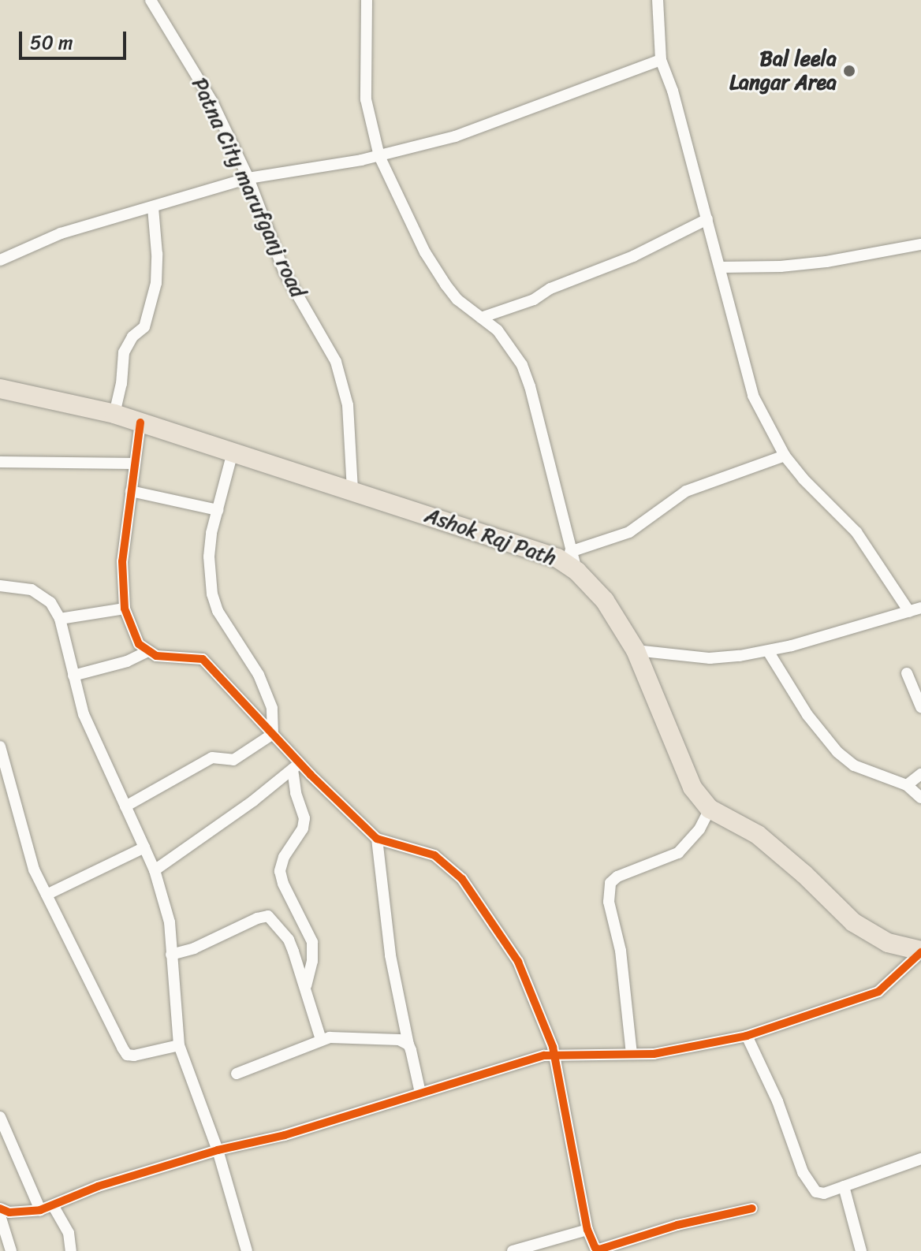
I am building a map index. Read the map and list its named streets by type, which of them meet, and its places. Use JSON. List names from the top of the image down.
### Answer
{
  "streets": {
    "main road": ["Ashok Raj Path"],
    "street": ["Patna City marufganj road"]
  },
  "crossings": [
    ["Patna City marufganj road", "Ashok Raj Path"]
  ],
  "places": ["Bal leela Langar Area"],
  "scale_bar": "50 m"
}
